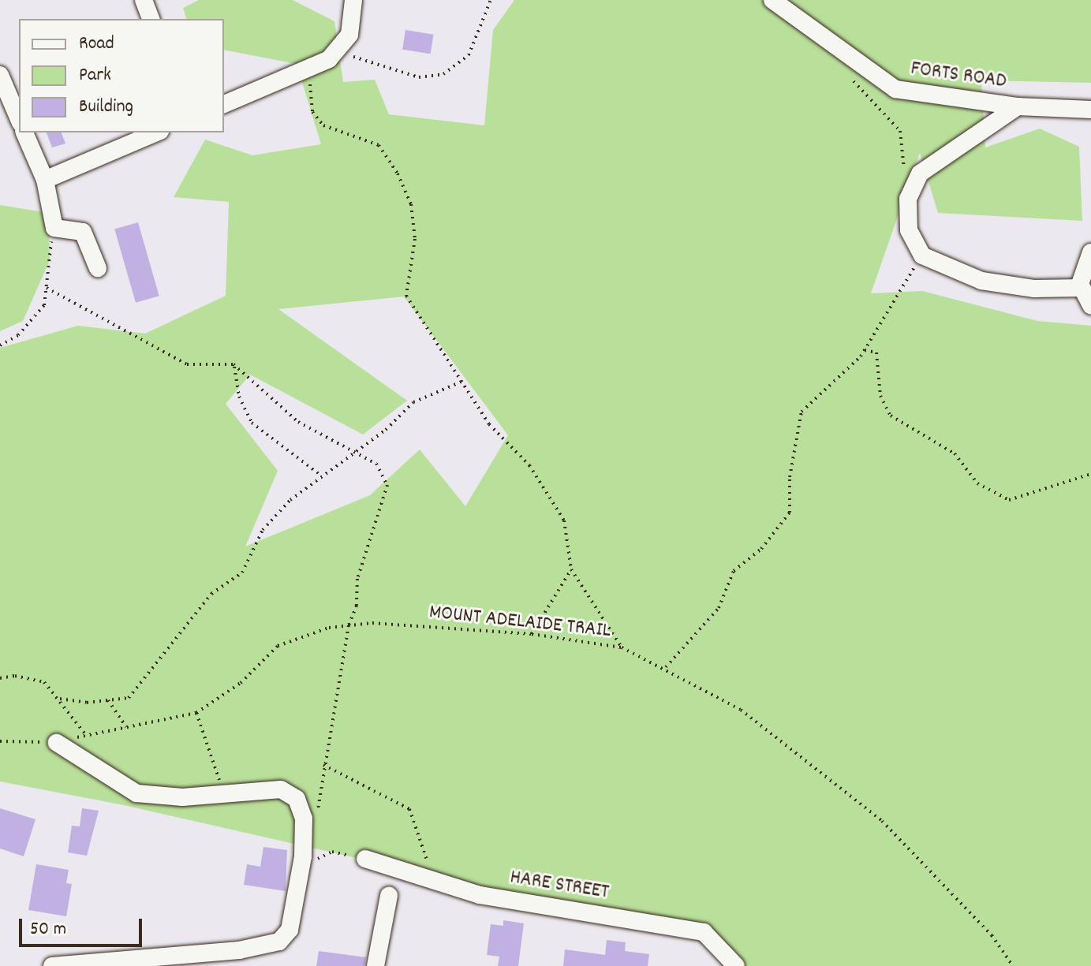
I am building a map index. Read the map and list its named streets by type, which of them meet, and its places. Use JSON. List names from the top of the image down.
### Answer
{
  "streets": {
    "street": ["FORTS ROAD", "HARE STREET"],
    "path": ["MOUNT ADELAIDE TRAIL"]
  },
  "legend": ["Road", "Park", "Building"],
  "scale_bar": "50 m"
}
